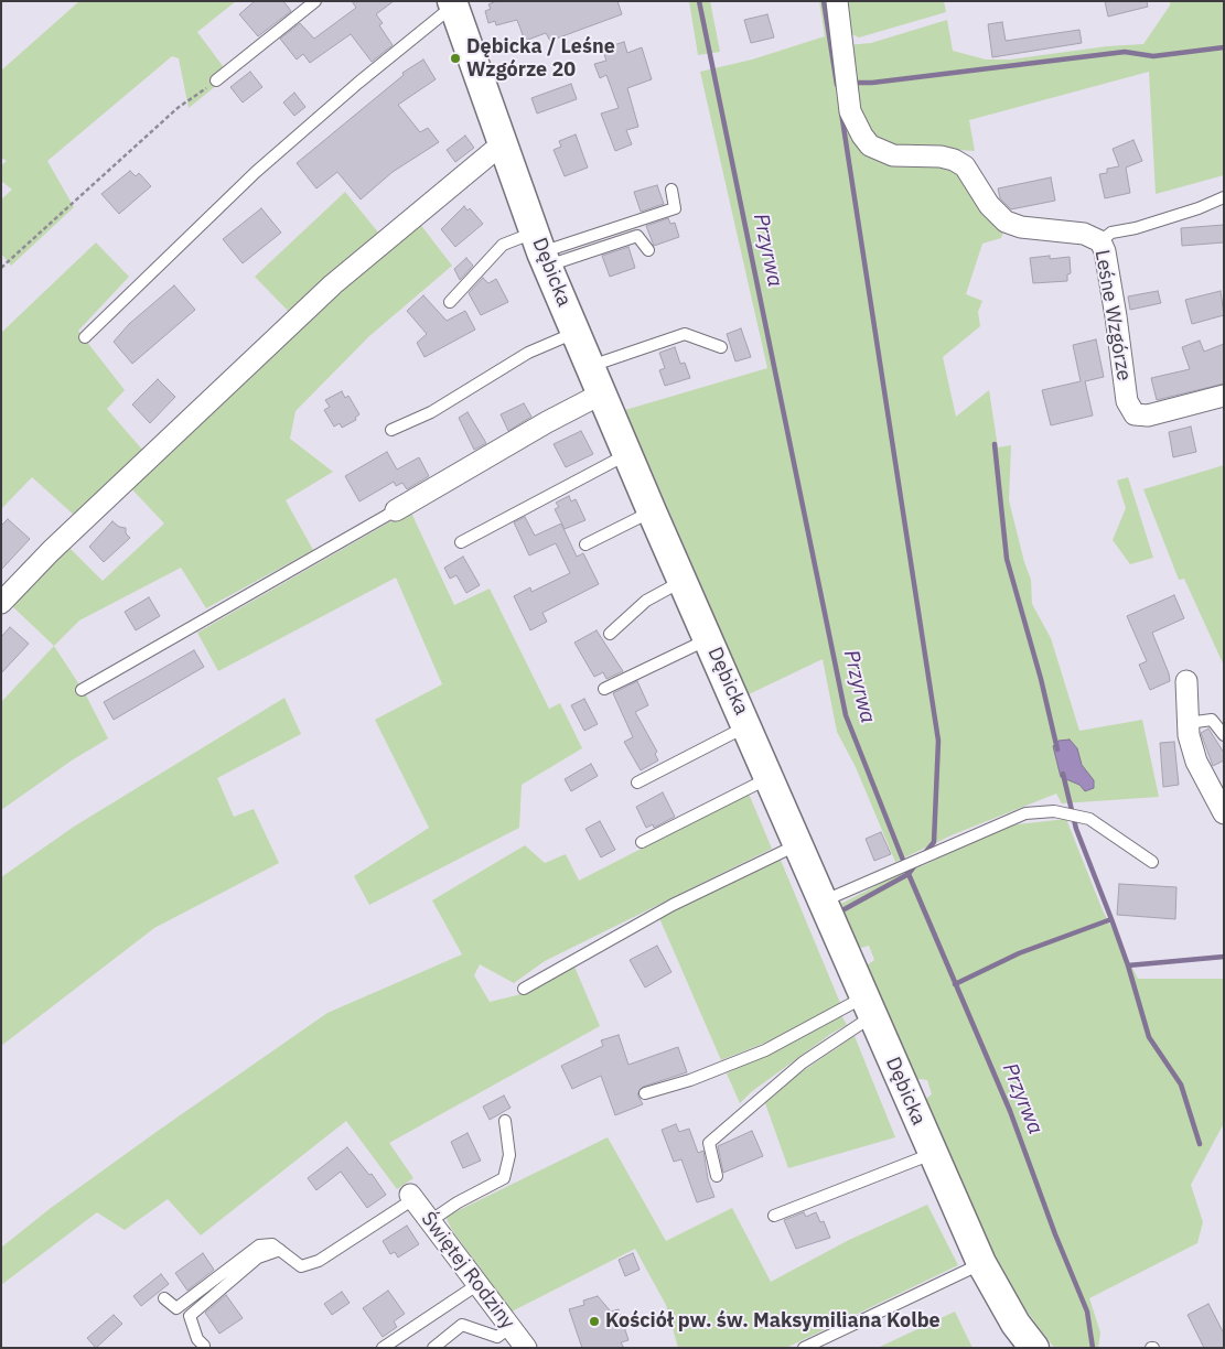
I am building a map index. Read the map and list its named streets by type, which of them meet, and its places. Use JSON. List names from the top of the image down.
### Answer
{
  "streets": {
    "street": ["Dębicka", "Leśne Wzgórze", "Świętej Rodziny"]
  },
  "water": ["Przyrwa"],
  "places": ["Dębicka / Leśne Wzgórze 20", "Kościół pw. św. Maksymiliana Kolbe"]
}
